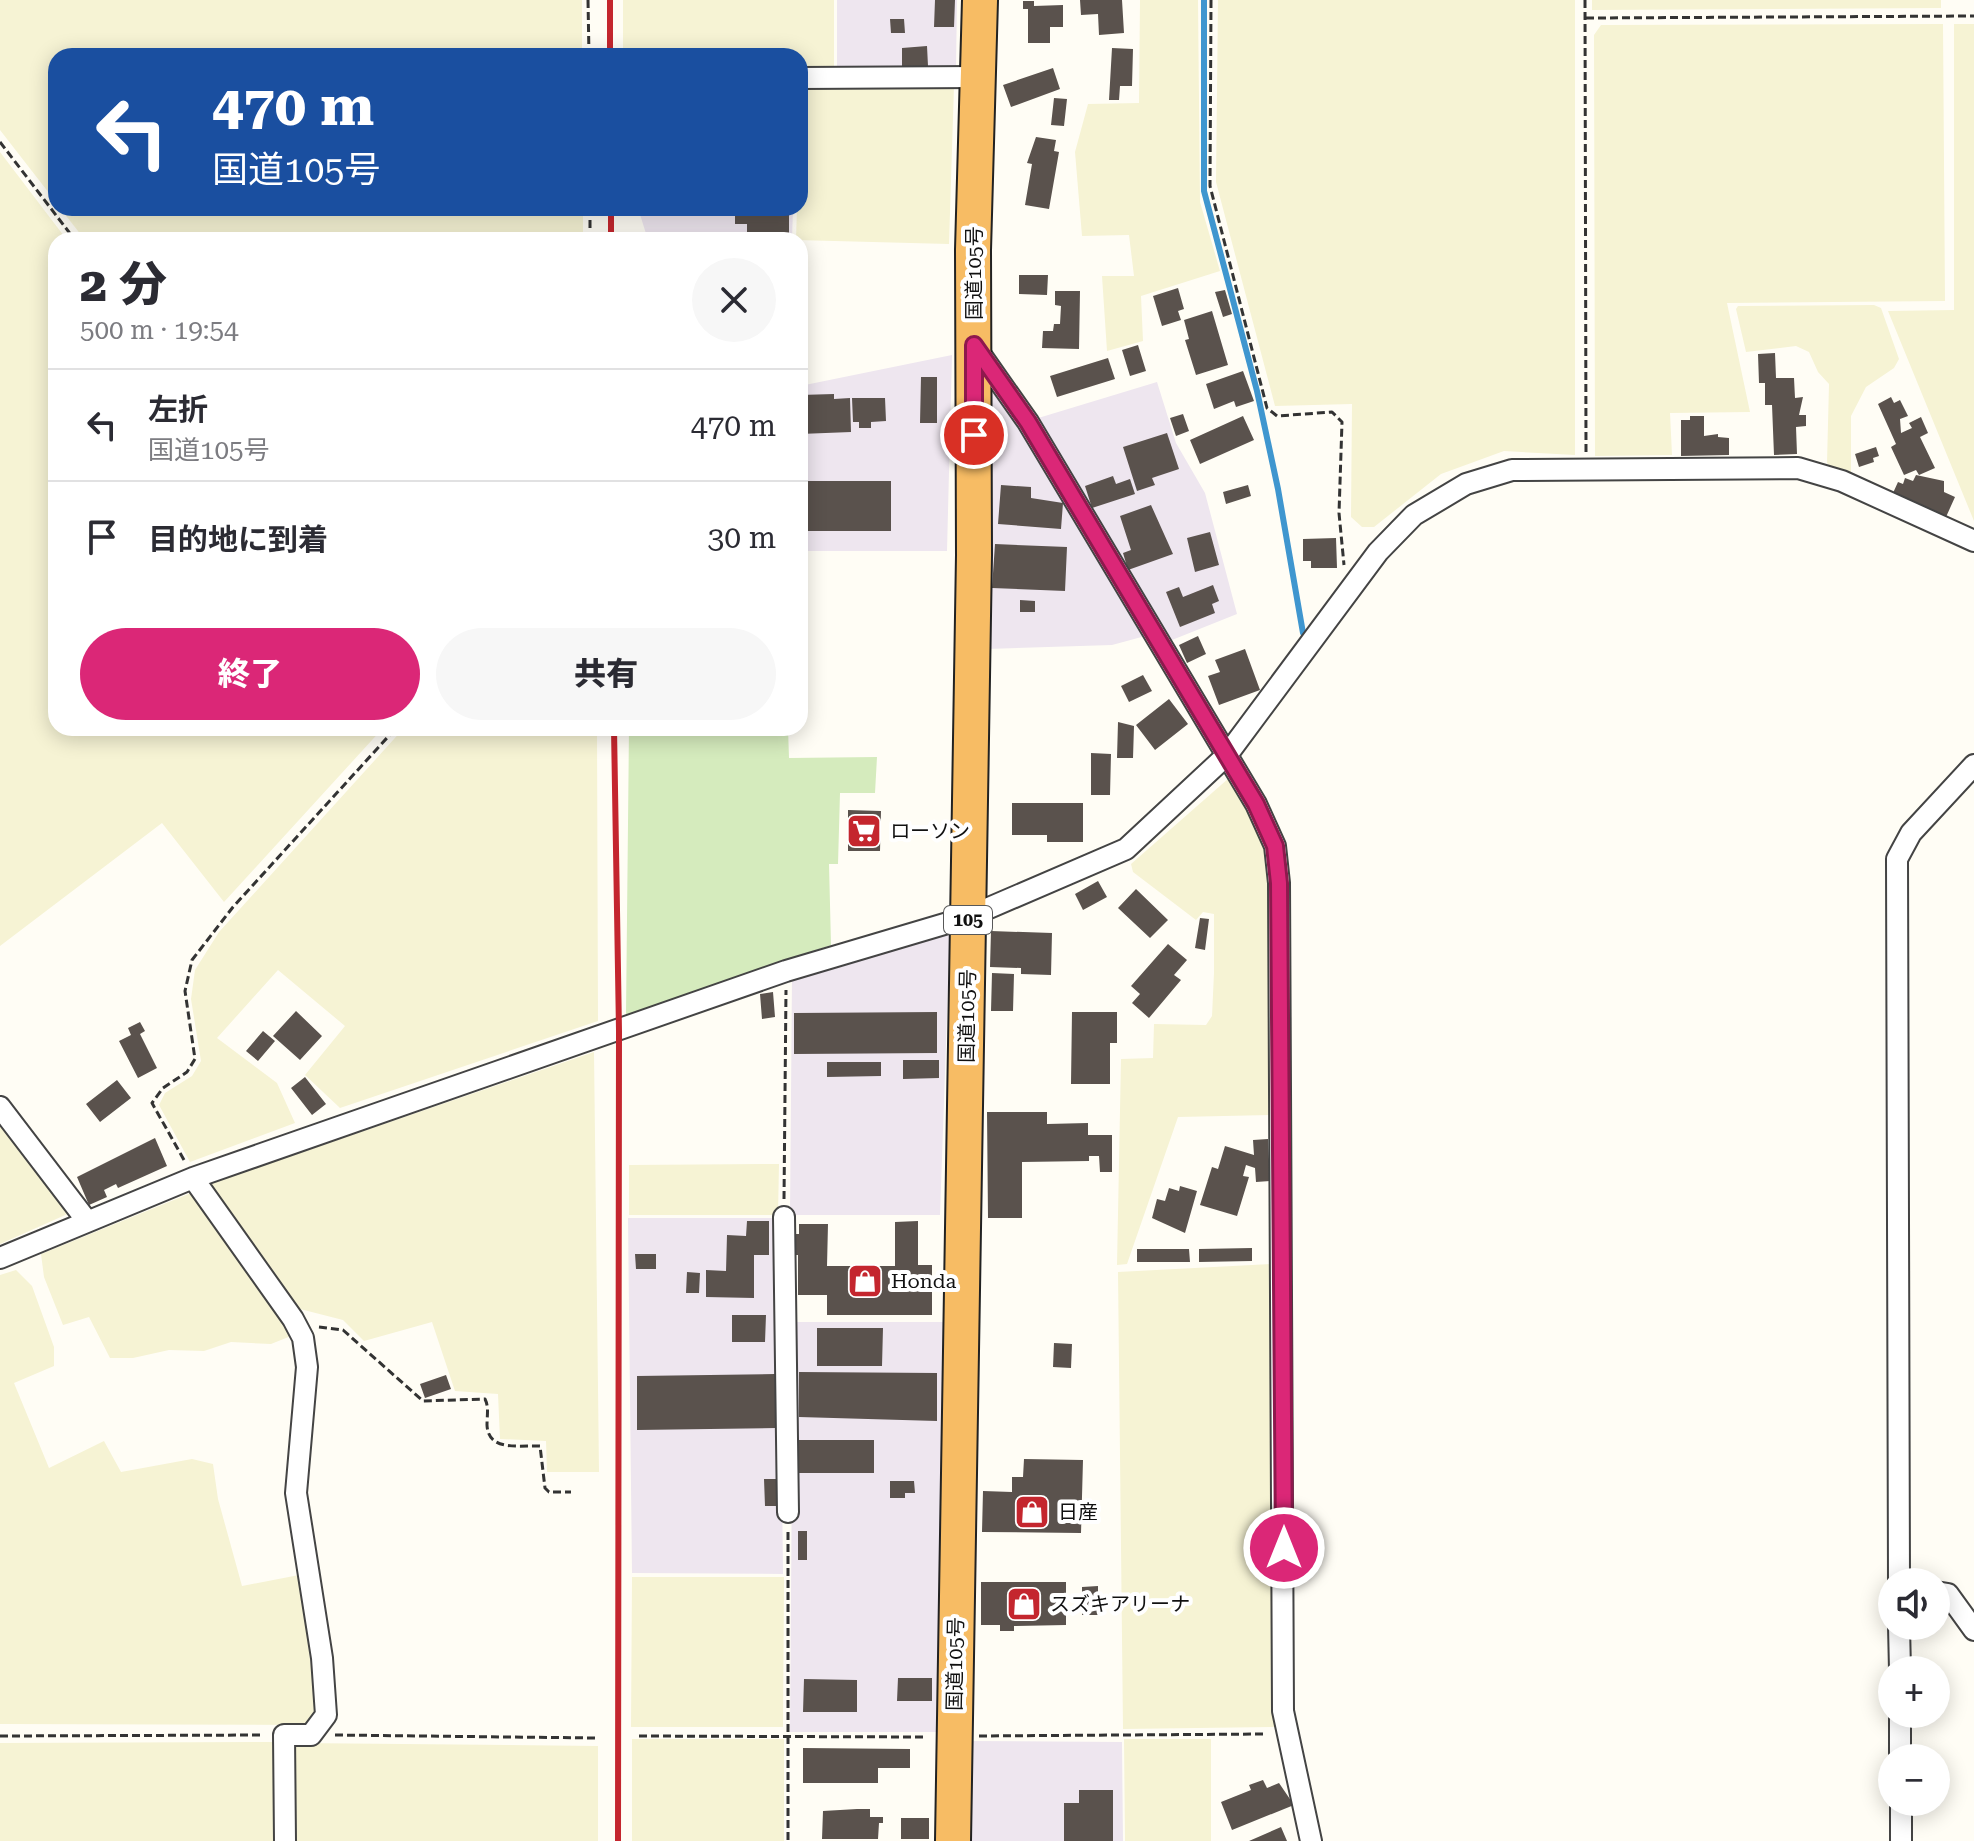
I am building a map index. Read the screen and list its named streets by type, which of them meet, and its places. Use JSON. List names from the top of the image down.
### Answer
{
  "streets": {
    "highway": ["国道105号", "105"]
  },
  "places": {
    "supermarket": ["ローソン"],
    "shop": ["Honda", "日産", "スズキアリーナ"]
  },
  "page": {
    "turn": ["470 m", "国道105号"],
    "heading": ["2 分", "500 m · 19:54"],
    "list": [
      {
        "name": "左折",
        "note": "国道105号",
        "value": "470 m"
      },
      {
        "name": "目的地に到着",
        "value": "30 m"
      }
    ],
    "buttons": ["終了", "共有"],
    "map_buttons": ["+", "−"]
  }
}
